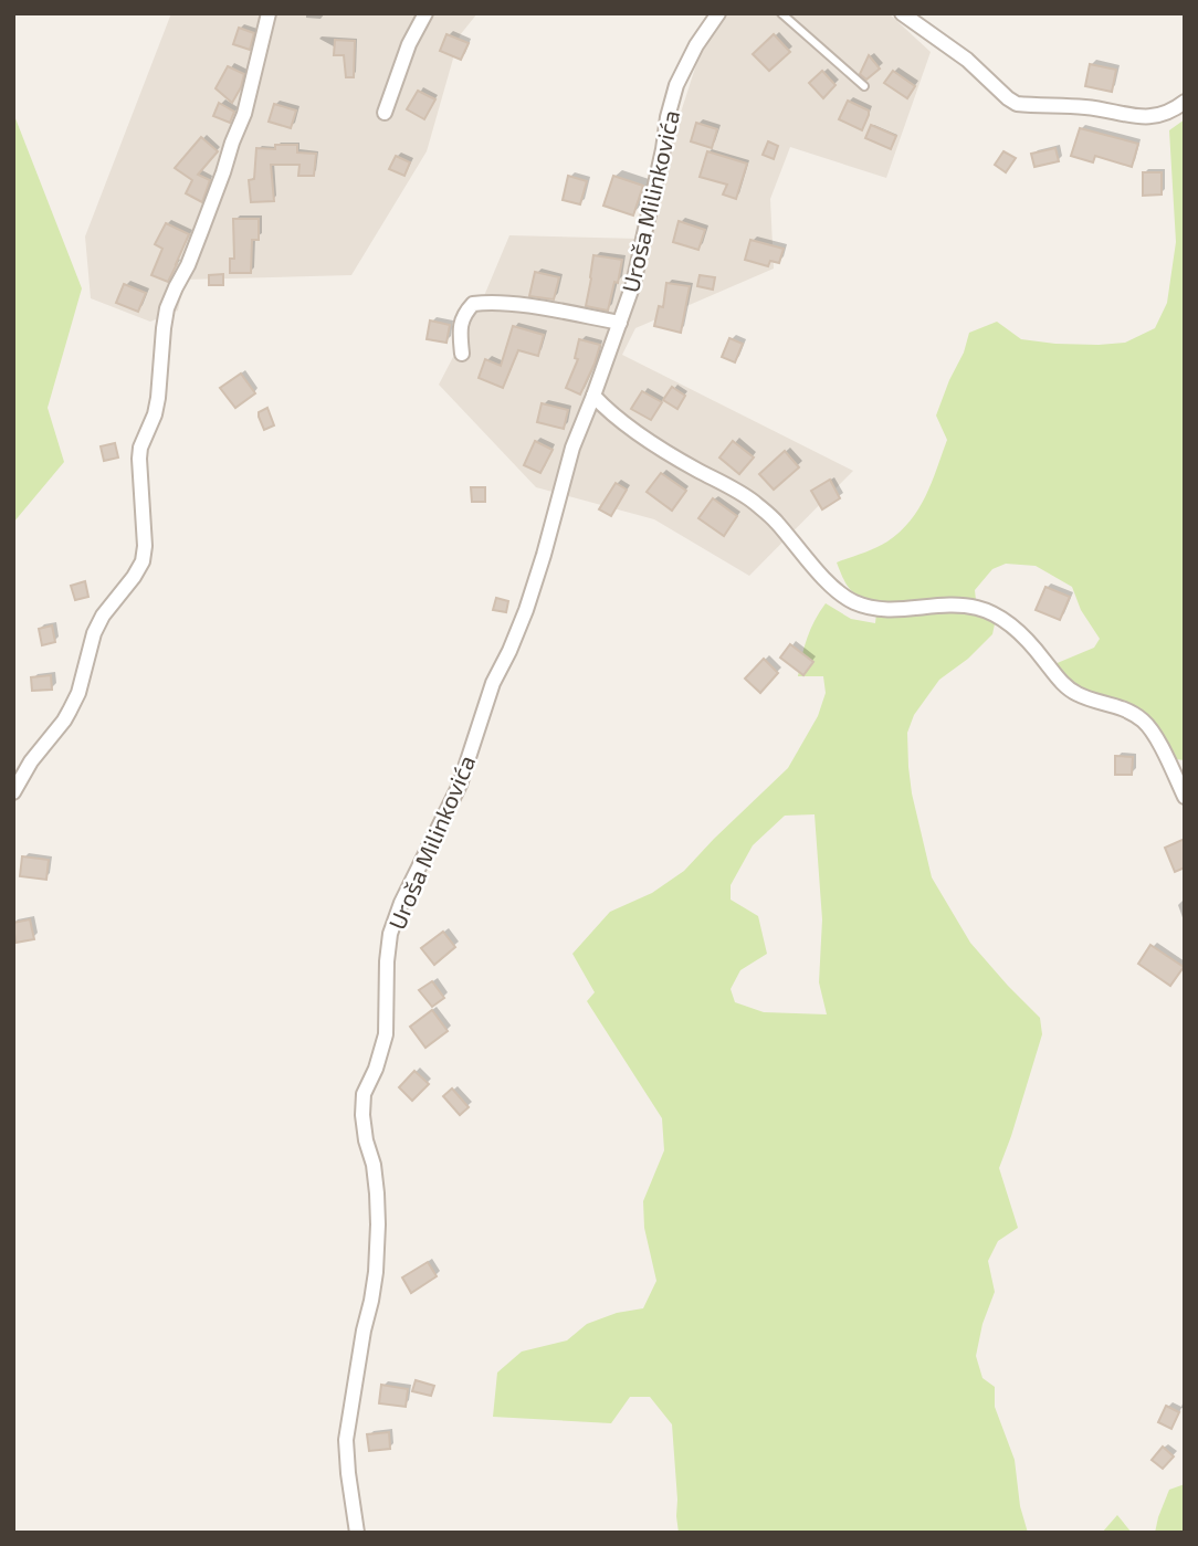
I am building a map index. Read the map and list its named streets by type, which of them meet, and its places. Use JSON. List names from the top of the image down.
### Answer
{
  "streets": {
    "street": ["Uroša Milinkovića"]
  }
}
